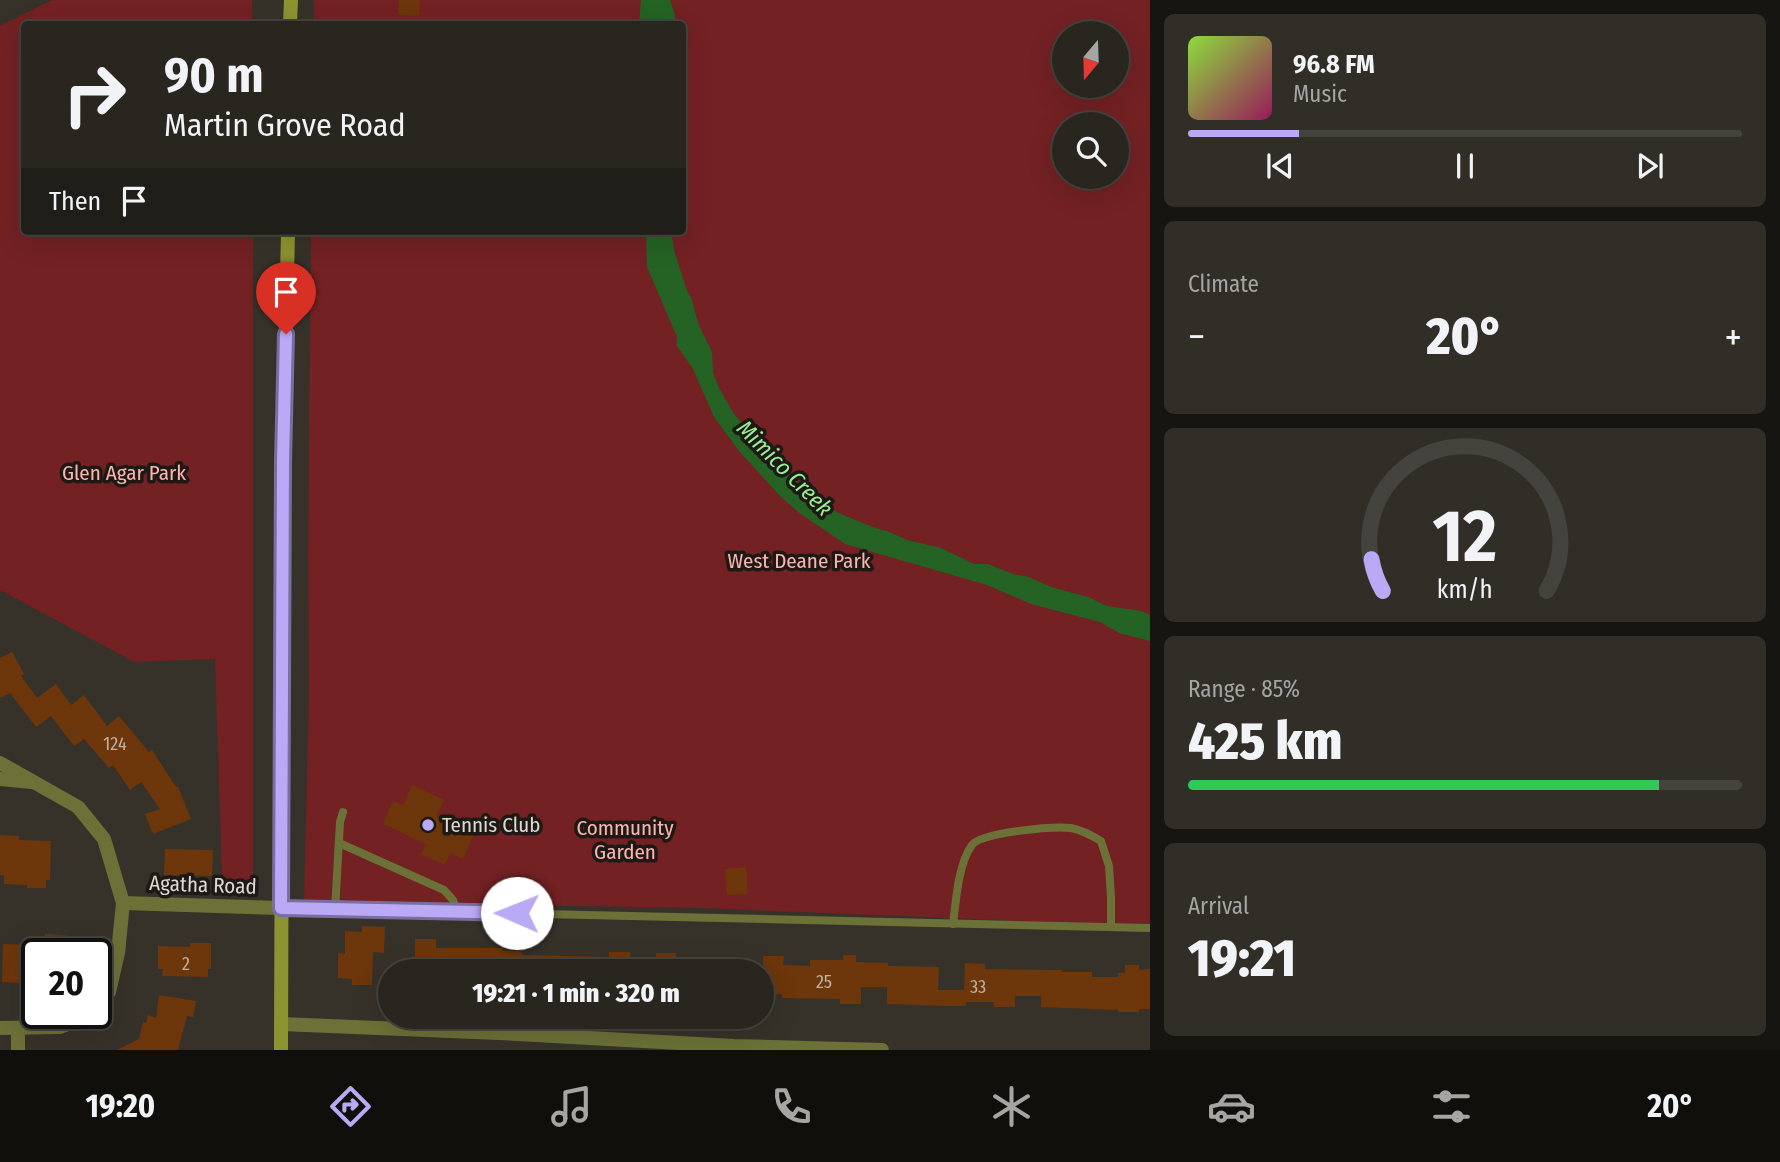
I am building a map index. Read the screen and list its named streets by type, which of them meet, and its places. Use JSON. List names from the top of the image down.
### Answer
{
  "streets": {
    "street": ["Agatha Road"]
  },
  "water": ["Mimico Creek"],
  "parks": ["Glen Agar Park", "West Deane Park", "Community Garden"],
  "places": ["Tennis Club"],
  "house_numbers": [
    "124",
    "2",
    "25",
    "33"
  ],
  "north": "bottom",
  "page": {
    "turn": ["90 m", "Martin Grove Road"],
    "song": ["96.8 FM", "Music"],
    "then": "Then",
    "tile": [
      "Climate",
      ["Range · 85%", "425 km"],
      ["Arrival", "19:21"]
    ],
    "heat": ["−", "20°", "+"],
    "limit": "20",
    "trip": "19:21 · 1 min · 320 m",
    "tabs": ["19:20", "20°"],
    "gauge": ["12", "km/h"]
  }
}
